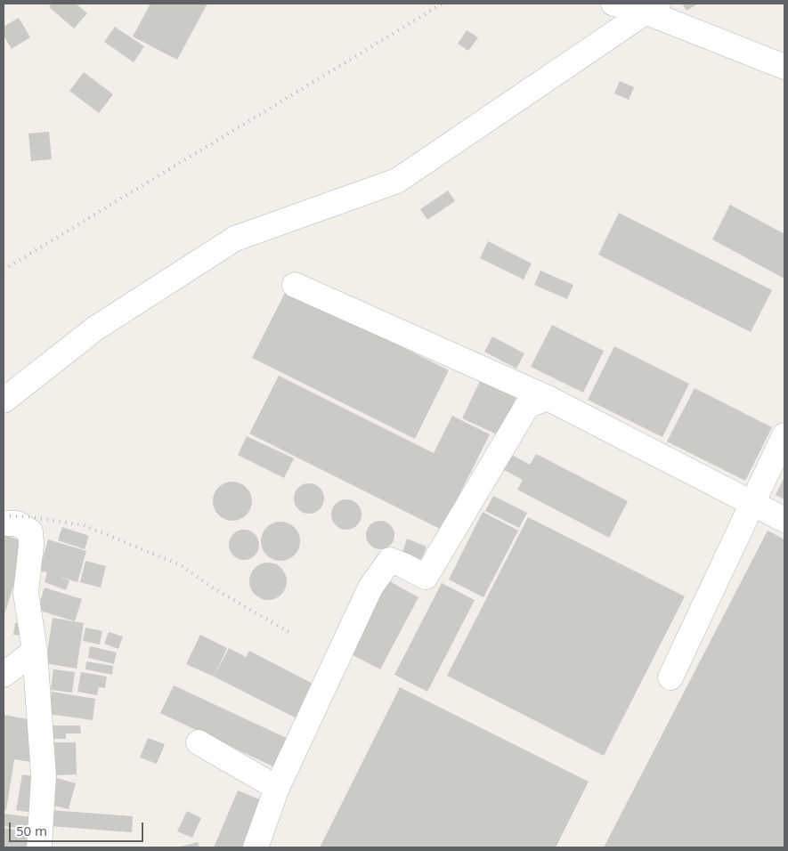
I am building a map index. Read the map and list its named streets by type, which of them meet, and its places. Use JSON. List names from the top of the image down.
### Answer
{
  "scale_bar": "50 m"
}
